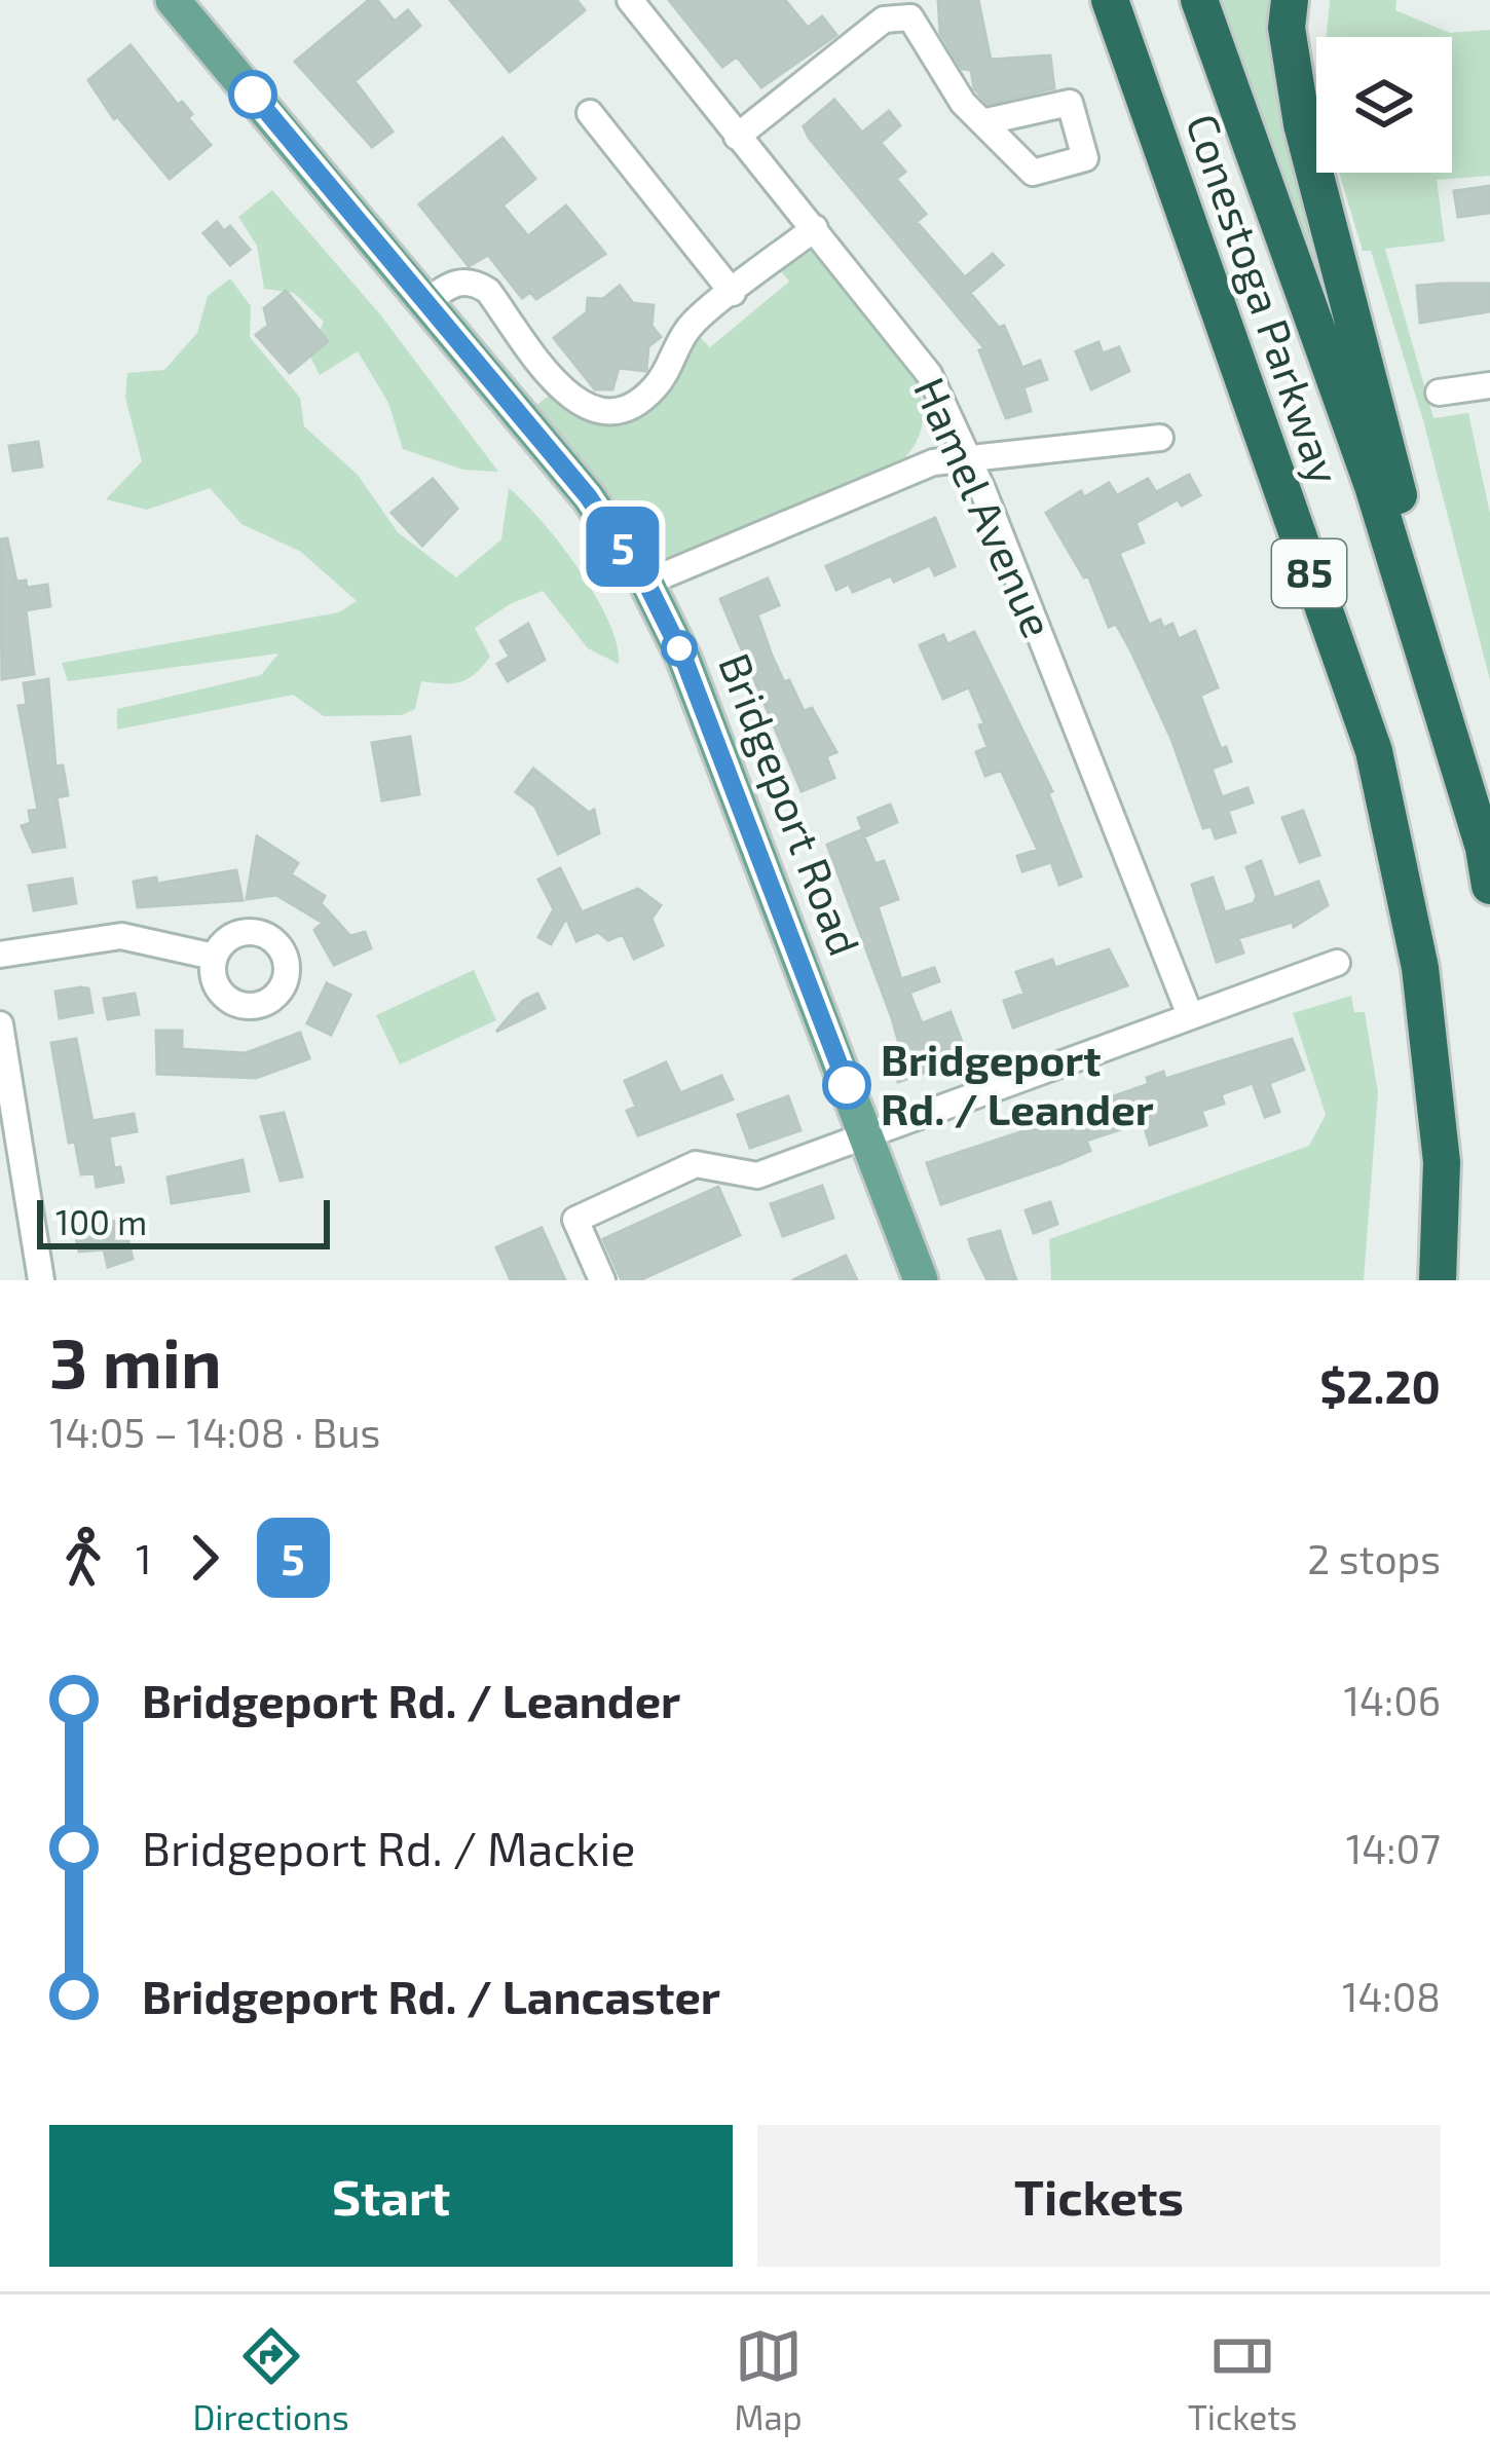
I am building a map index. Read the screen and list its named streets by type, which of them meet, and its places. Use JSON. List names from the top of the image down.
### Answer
{
  "streets": {
    "highway": ["Conestoga Parkway", "85"],
    "main road": ["Bridgeport Road"],
    "street": ["Hamel Avenue"]
  },
  "places": ["Bridgeport Rd. / Leander"],
  "lines": ["bus line 5"],
  "scale_bar": "100 m",
  "page": {
    "on_map": "5",
    "scale": "100 m",
    "heading": ["3 min", "14:05 – 14:08 · Bus", "$2.20"],
    "legs": ["1", "5", "2 stops"],
    "list": [
      {
        "name": "Bridgeport Rd. / Leander",
        "value": "14:06"
      },
      {
        "name": "Bridgeport Rd. / Mackie",
        "value": "14:07"
      },
      {
        "name": "Bridgeport Rd. / Lancaster",
        "value": "14:08"
      }
    ],
    "buttons": ["Start", "Tickets"],
    "tabs": ["Directions", "Map", "Tickets"]
  }
}
